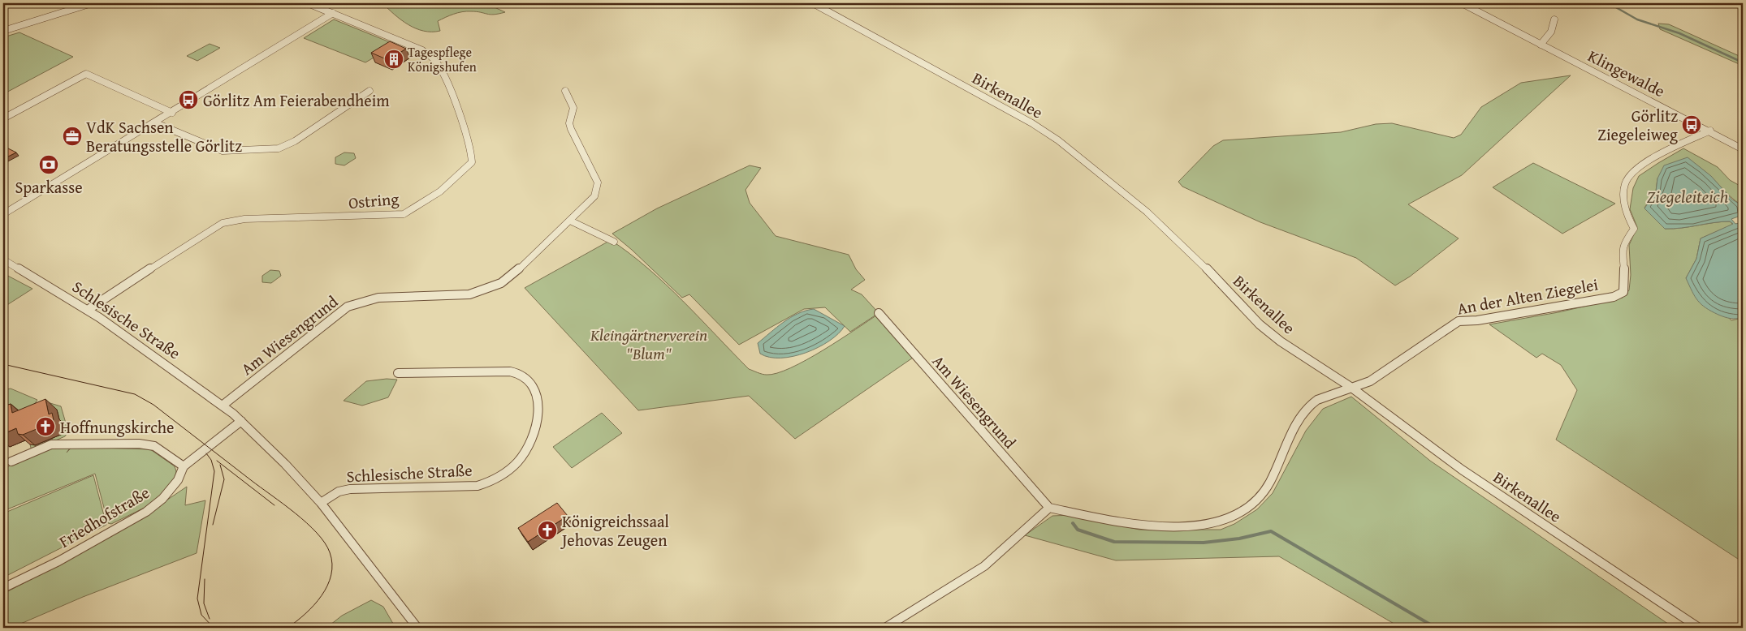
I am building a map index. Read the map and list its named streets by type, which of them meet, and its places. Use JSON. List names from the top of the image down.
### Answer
{
  "streets": {
    "street": [
      "Klingewalde",
      "Birkenallee",
      "Ostring",
      "An der Alten Ziegelei",
      "Schlesische Straße",
      "Am Wiesengrund",
      "Friedhofstraße"
    ]
  },
  "crossings": [
    ["Klingewalde", "An der Alten Ziegelei"],
    ["Birkenallee", "An der Alten Ziegelei"],
    ["Ostring", "Schlesische Straße"],
    ["An der Alten Ziegelei", "Am Wiesengrund"],
    ["Schlesische Straße", "Am Wiesengrund"],
    ["Schlesische Straße", "Friedhofstraße"]
  ],
  "water": ["Ziegeleiteich"],
  "parks": ["Kleingärtnerverein \"Blum\""],
  "places": {
    "building": ["Tagespflege Königshufen"],
    "bus stop": ["Görlitz Am Feierabendheim", "Görlitz Ziegeleiweg"],
    "office": ["VdK Sachsen Beratungsstelle Görlitz"],
    "bank": ["Sparkasse"],
    "church": ["Hoffnungskirche", "Königreichssaal Jehovas Zeugen"]
  }
}
